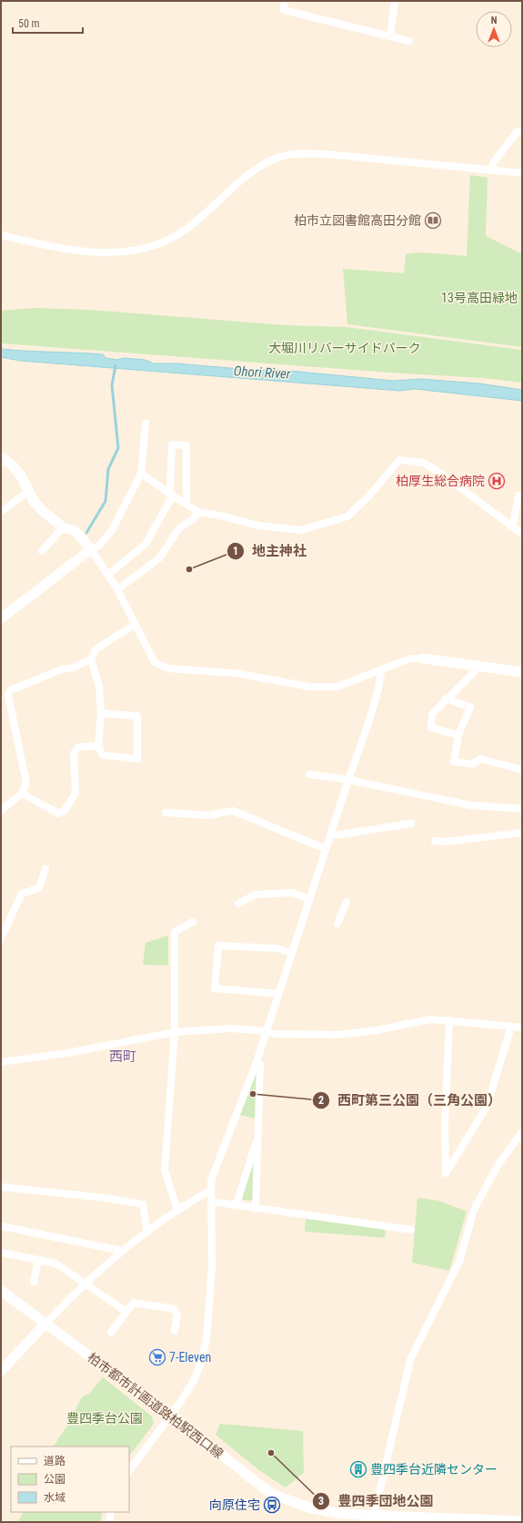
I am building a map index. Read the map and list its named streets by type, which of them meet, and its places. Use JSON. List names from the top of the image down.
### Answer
{
  "streets": {
    "street": ["柏市都市計画道路柏駅西口線"]
  },
  "districts": ["西町"],
  "water": ["Ohori River"],
  "parks": ["13号高田緑地", "大堀川リバーサイドパーク", "豊四季台公園"],
  "places": {
    "library": ["柏市立図書館高田分館"],
    "hospital": ["柏厚生総合病院"],
    "other": ["地主神社", "西町第三公園（三角公園）", "豊四季団地公園"],
    "supermarket": ["7-Eleven"],
    "building": ["豊四季台近隣センター"],
    "bus stop": ["向原住宅"]
  },
  "legend": ["道路", "公園", "水域"],
  "scale_bar": "50 m",
  "north": "top"
}
